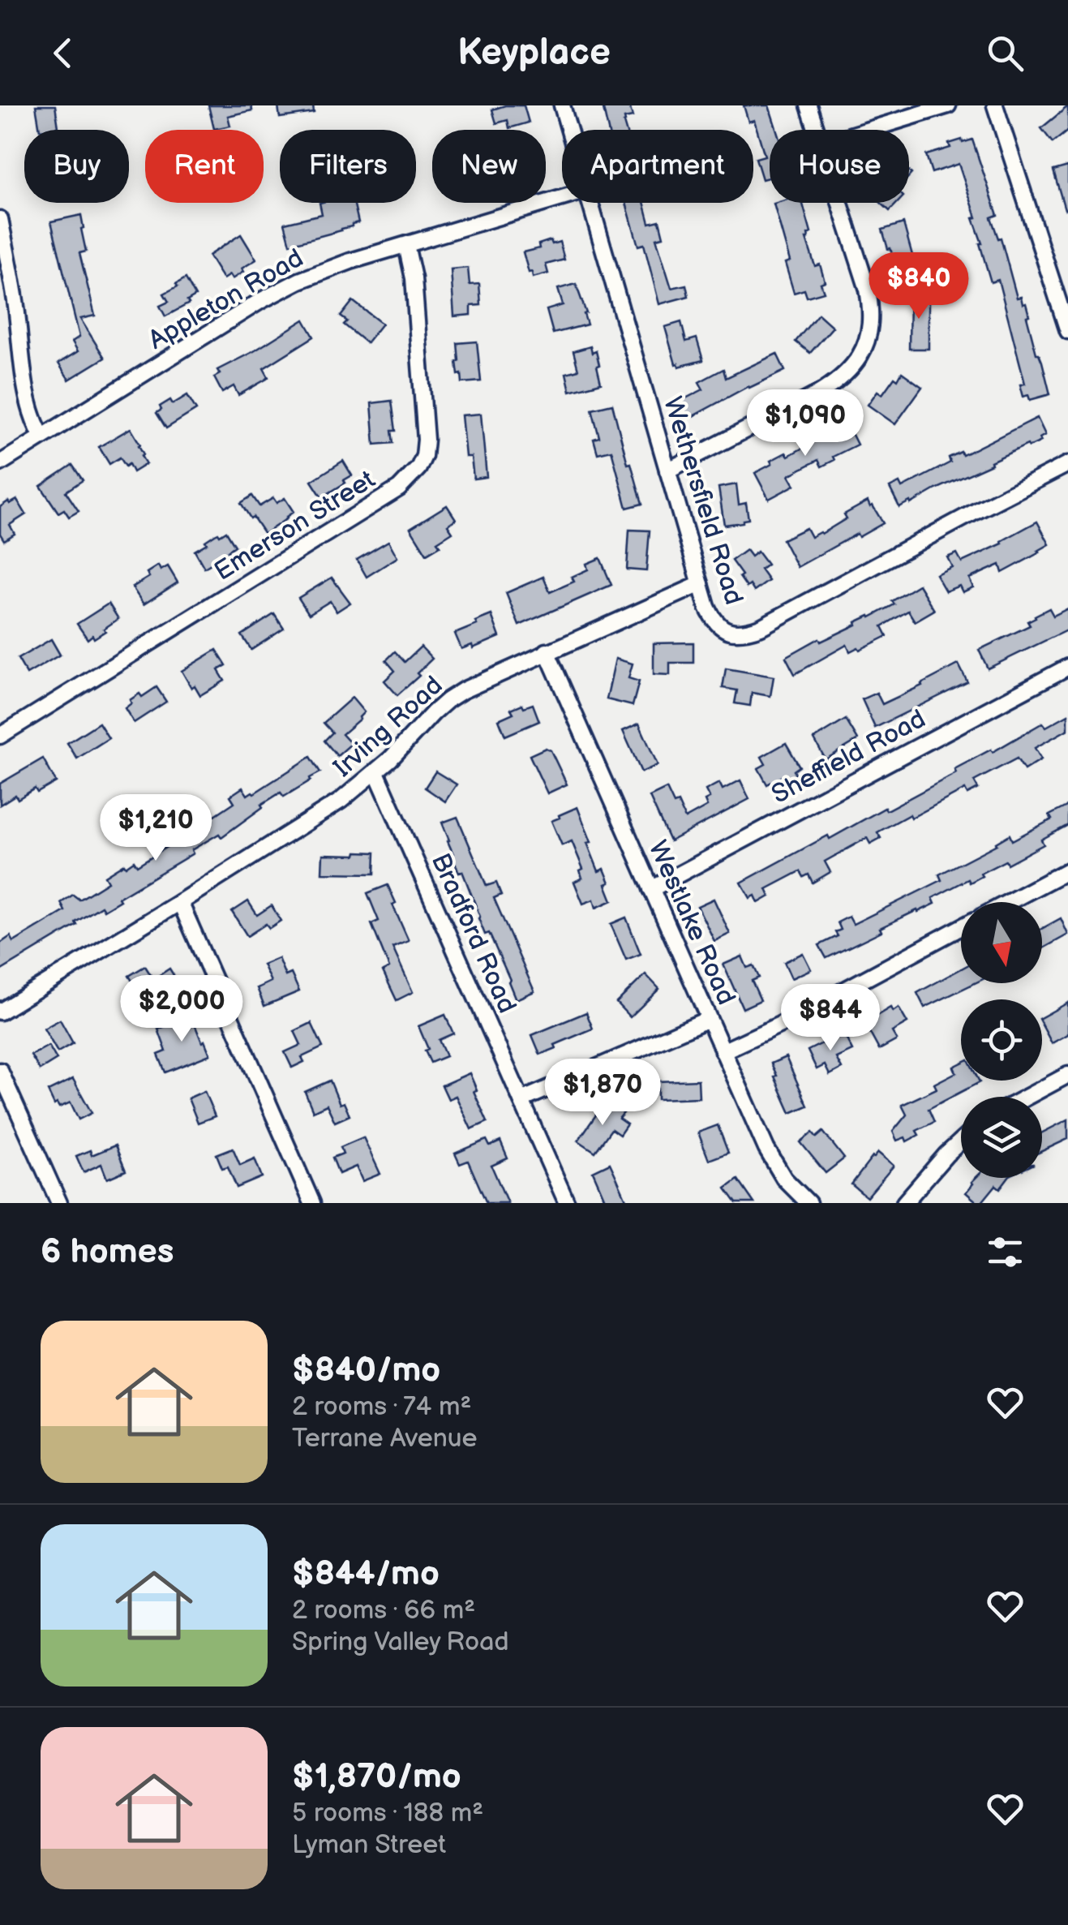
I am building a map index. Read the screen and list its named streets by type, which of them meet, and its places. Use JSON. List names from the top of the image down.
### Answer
{
  "streets": {
    "street": [
      "Appleton Road",
      "Wethersfield Road",
      "Emerson Street",
      "Irving Road",
      "Sheffield Road",
      "Westlake Road",
      "Bradford Road"
    ]
  },
  "crossings": [
    ["Appleton Road", "Emerson Street"],
    ["Wethersfield Road", "Irving Road"],
    ["Irving Road", "Westlake Road"],
    ["Irving Road", "Bradford Road"],
    ["Sheffield Road", "Westlake Road"]
  ],
  "north": "bottom",
  "page": {
    "header": "Keyplace",
    "chip": [
      "Buy",
      "Rent",
      "Filters",
      "New",
      "Apartment",
      "House"
    ],
    "price": [
      "$840",
      "$1,090",
      "$1,210",
      "$2,000",
      "$844",
      "$1,870"
    ],
    "heading": "6 homes",
    "list": [
      {
        "name": "$840/mo",
        "note": "2 rooms · 74 m² · Terrane Avenue"
      },
      {
        "name": "$844/mo",
        "note": "2 rooms · 66 m² · Spring Valley Road"
      },
      {
        "name": "$1,870/mo",
        "note": "5 rooms · 188 m² · Lyman Street"
      }
    ]
  }
}
